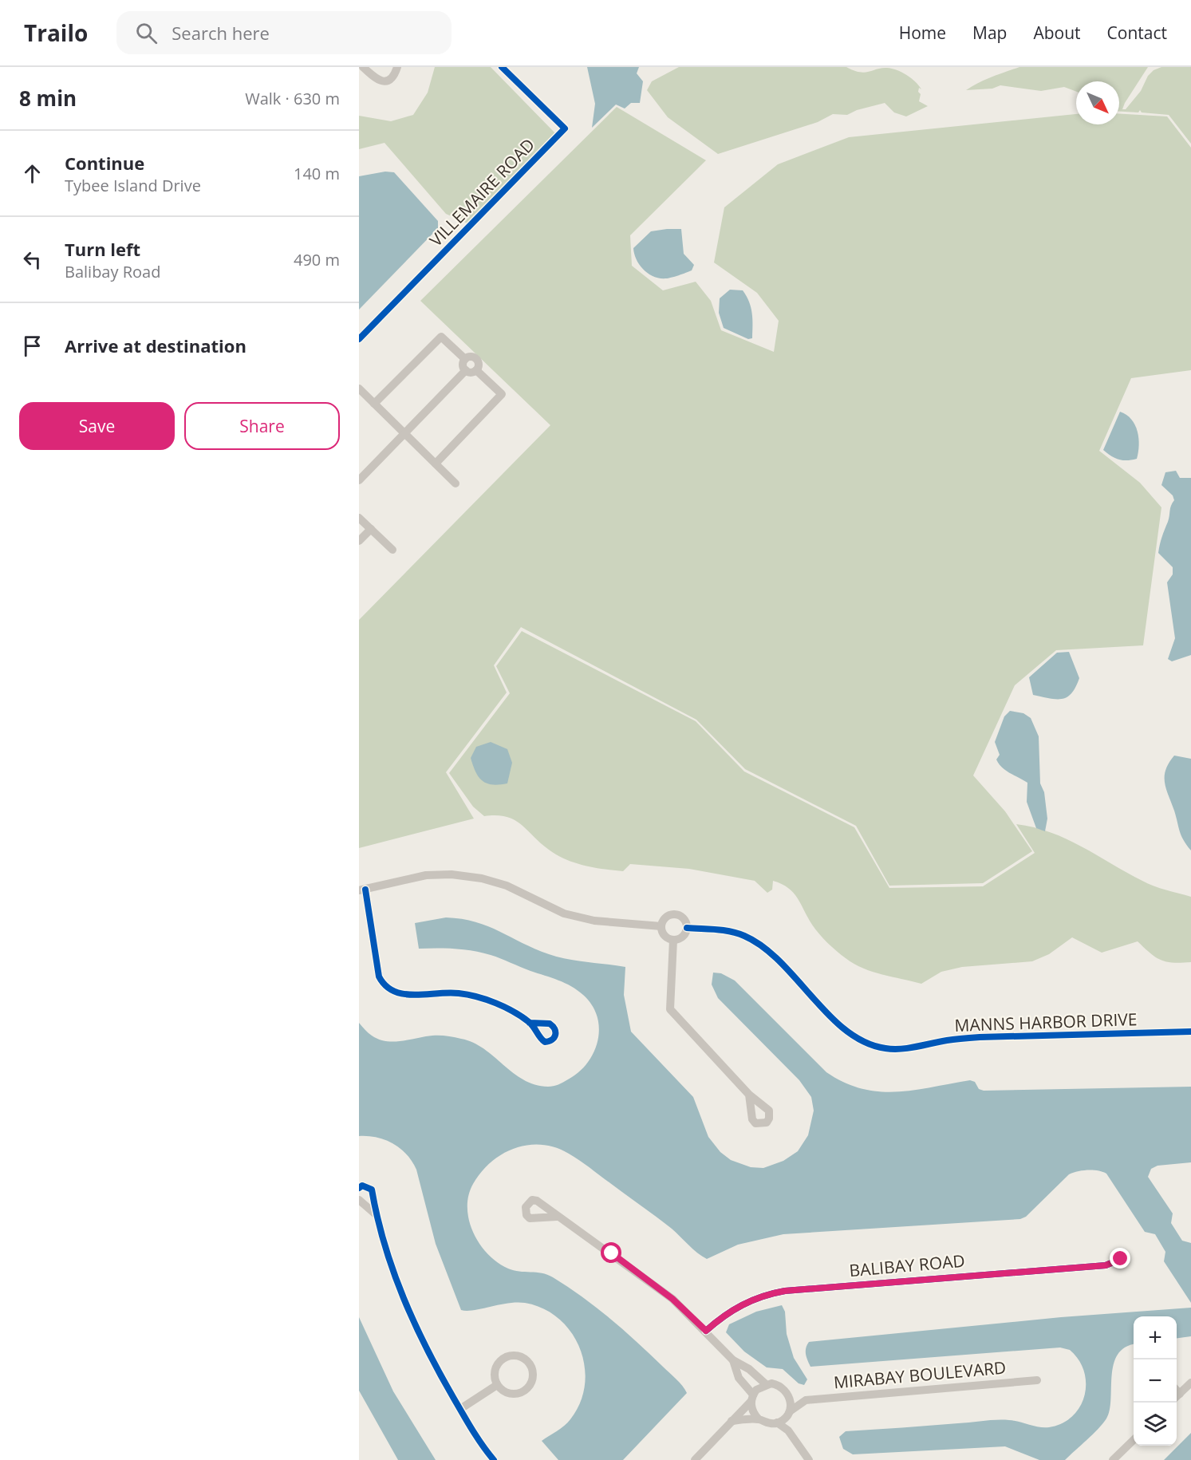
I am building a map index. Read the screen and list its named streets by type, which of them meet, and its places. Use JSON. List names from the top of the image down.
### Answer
{
  "streets": {
    "street": [
      "VILLEMAIRE ROAD",
      "MANNS HARBOR DRIVE",
      "BALIBAY ROAD",
      "MIRABAY BOULEVARD"
    ]
  },
  "north": "bottom right",
  "page": {
    "header": "Trailo",
    "search": "Search here",
    "nav": [
      "Home",
      "Map",
      "About",
      "Contact"
    ],
    "heading": ["8 min", "Walk · 630 m"],
    "list": [
      ["Continue", "Tybee Island Drive", "140 m"],
      ["Turn left", "Balibay Road", "490 m"],
      "Arrive at destination"
    ],
    "buttons": ["Save", "Share"],
    "map_buttons": ["+", "−"]
  }
}
